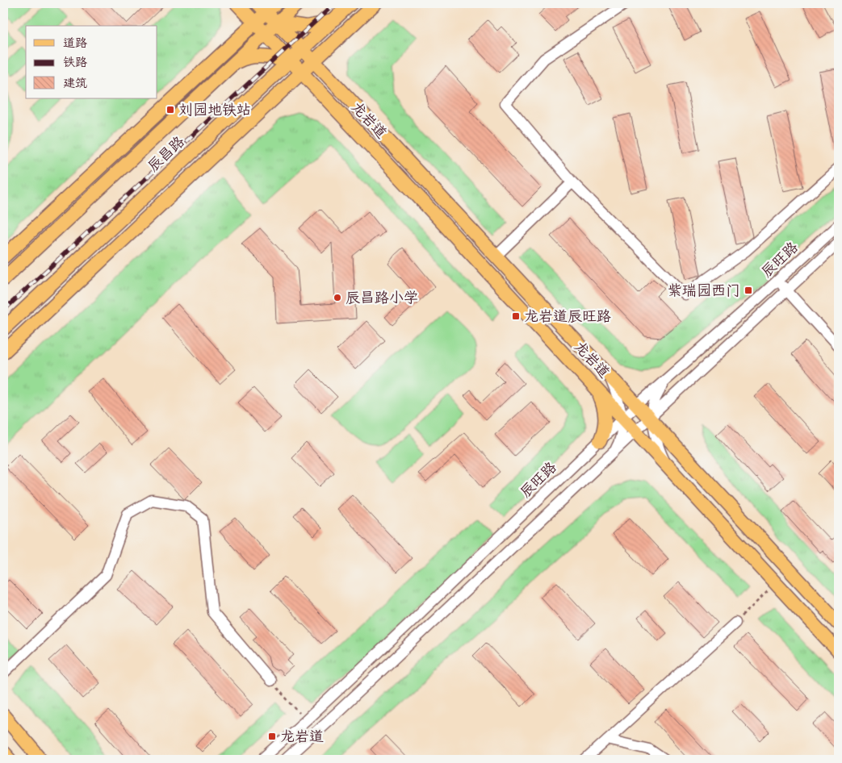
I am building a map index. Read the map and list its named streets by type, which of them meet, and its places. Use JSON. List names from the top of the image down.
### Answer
{
  "streets": {
    "main road": ["龙岩道", "辰昌路"],
    "street": ["辰旺路"]
  },
  "crossings": [
    ["龙岩道", "辰昌路"],
    ["龙岩道", "辰旺路"]
  ],
  "places": {
    "transit": [
      "刘园地铁站",
      "紫瑞园西门",
      "龙岩道辰旺路",
      "龙岩道"
    ],
    "other": ["辰昌路小学"]
  },
  "legend": ["道路", "铁路", "建筑"]
}
